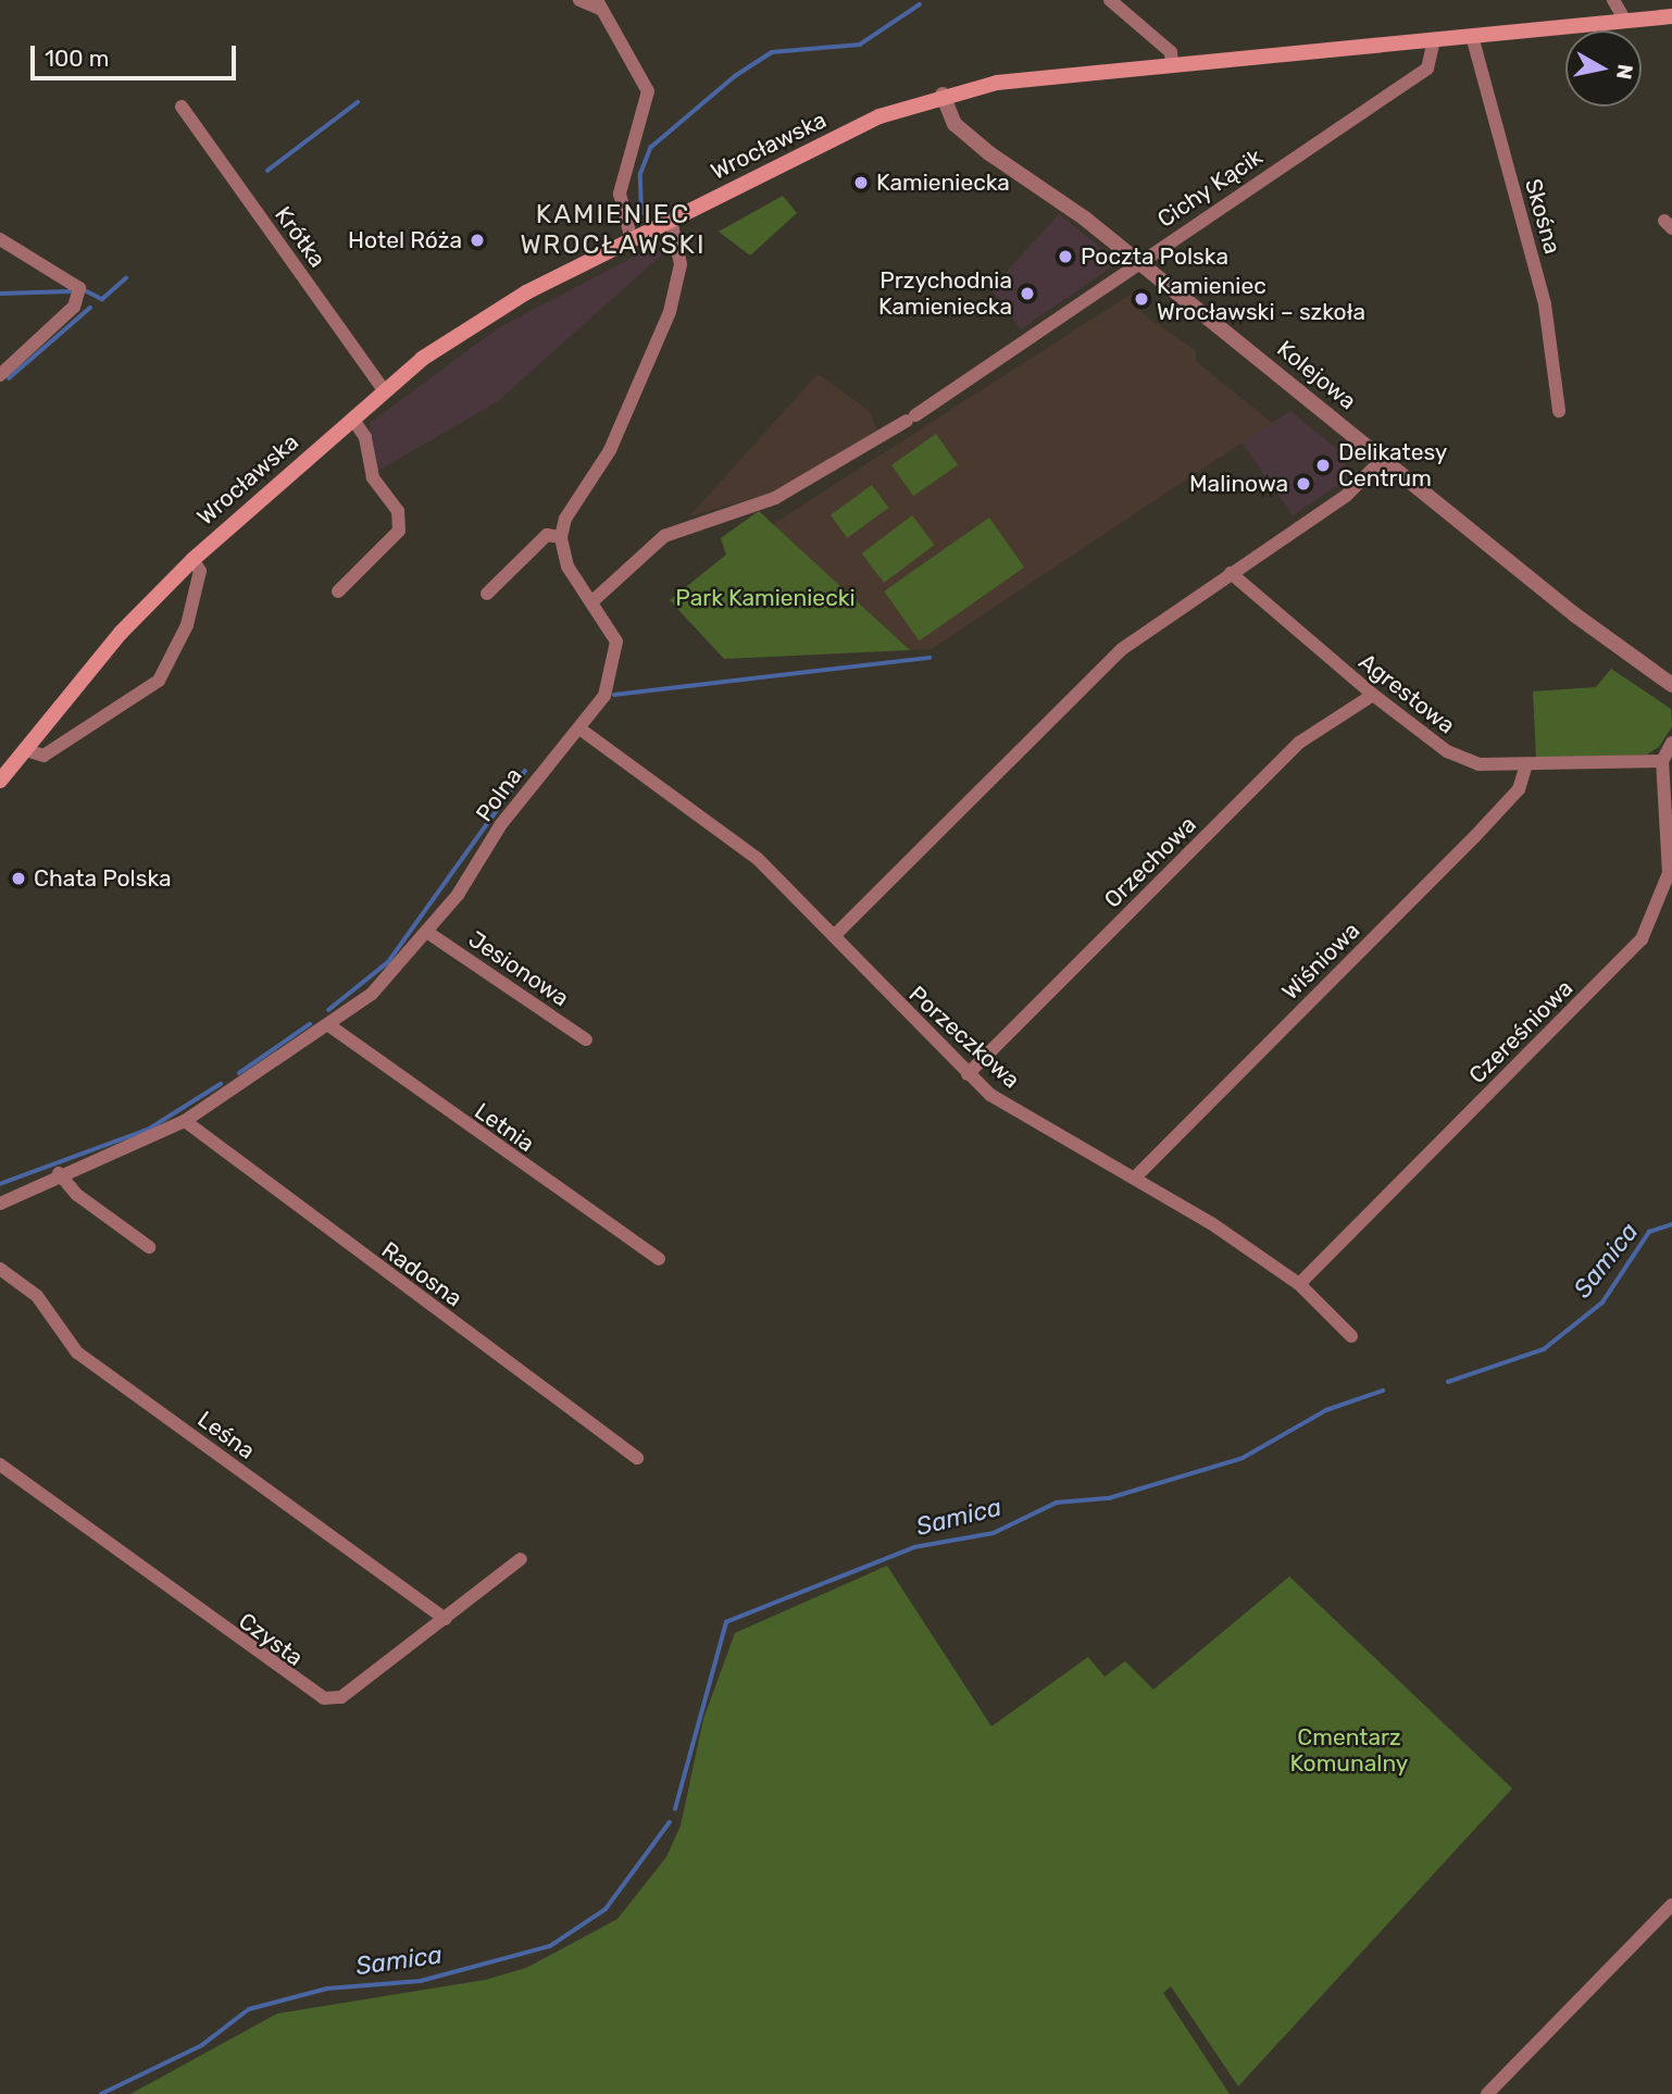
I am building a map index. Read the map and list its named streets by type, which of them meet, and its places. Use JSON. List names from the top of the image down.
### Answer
{
  "streets": {
    "main road": ["Wrocławska"],
    "street": [
      "Cichy Kącik",
      "Skośna",
      "Krótka",
      "Kolejowa",
      "Agrestowa",
      "Polna",
      "Orzechowa",
      "Wiśniowa",
      "Jesionowa",
      "Czereśniowa",
      "Porzeczkowa",
      "Letnia",
      "Radosna",
      "Leśna",
      "Czysta"
    ]
  },
  "crossings": [
    ["Wrocławska", "Cichy Kącik"],
    ["Wrocławska", "Skośna"],
    ["Wrocławska", "Krótka"],
    ["Wrocławska", "Kolejowa"],
    ["Cichy Kącik", "Kolejowa"],
    ["Cichy Kącik", "Polna"],
    ["Agrestowa", "Orzechowa"],
    ["Agrestowa", "Wiśniowa"],
    ["Agrestowa", "Czereśniowa"],
    ["Polna", "Jesionowa"],
    ["Polna", "Porzeczkowa"],
    ["Polna", "Letnia"],
    ["Polna", "Radosna"],
    ["Orzechowa", "Porzeczkowa"],
    ["Wiśniowa", "Porzeczkowa"],
    ["Czereśniowa", "Porzeczkowa"],
    ["Leśna", "Czysta"]
  ],
  "districts": ["KAMIENIEC WROCŁAWSKI"],
  "water": ["Samica"],
  "parks": ["Park Kamieniecki", "Cmentarz Komunalny"],
  "places": [
    "Kamieniecka",
    "Hotel Róża",
    "Poczta Polska",
    "Przychodnia Kamieniecka",
    "Kamieniec Wrocławski – szkoła",
    "Delikatesy Centrum",
    "Malinowa",
    "Chata Polska"
  ],
  "scale_bar": "100 m",
  "north": "right"
}
